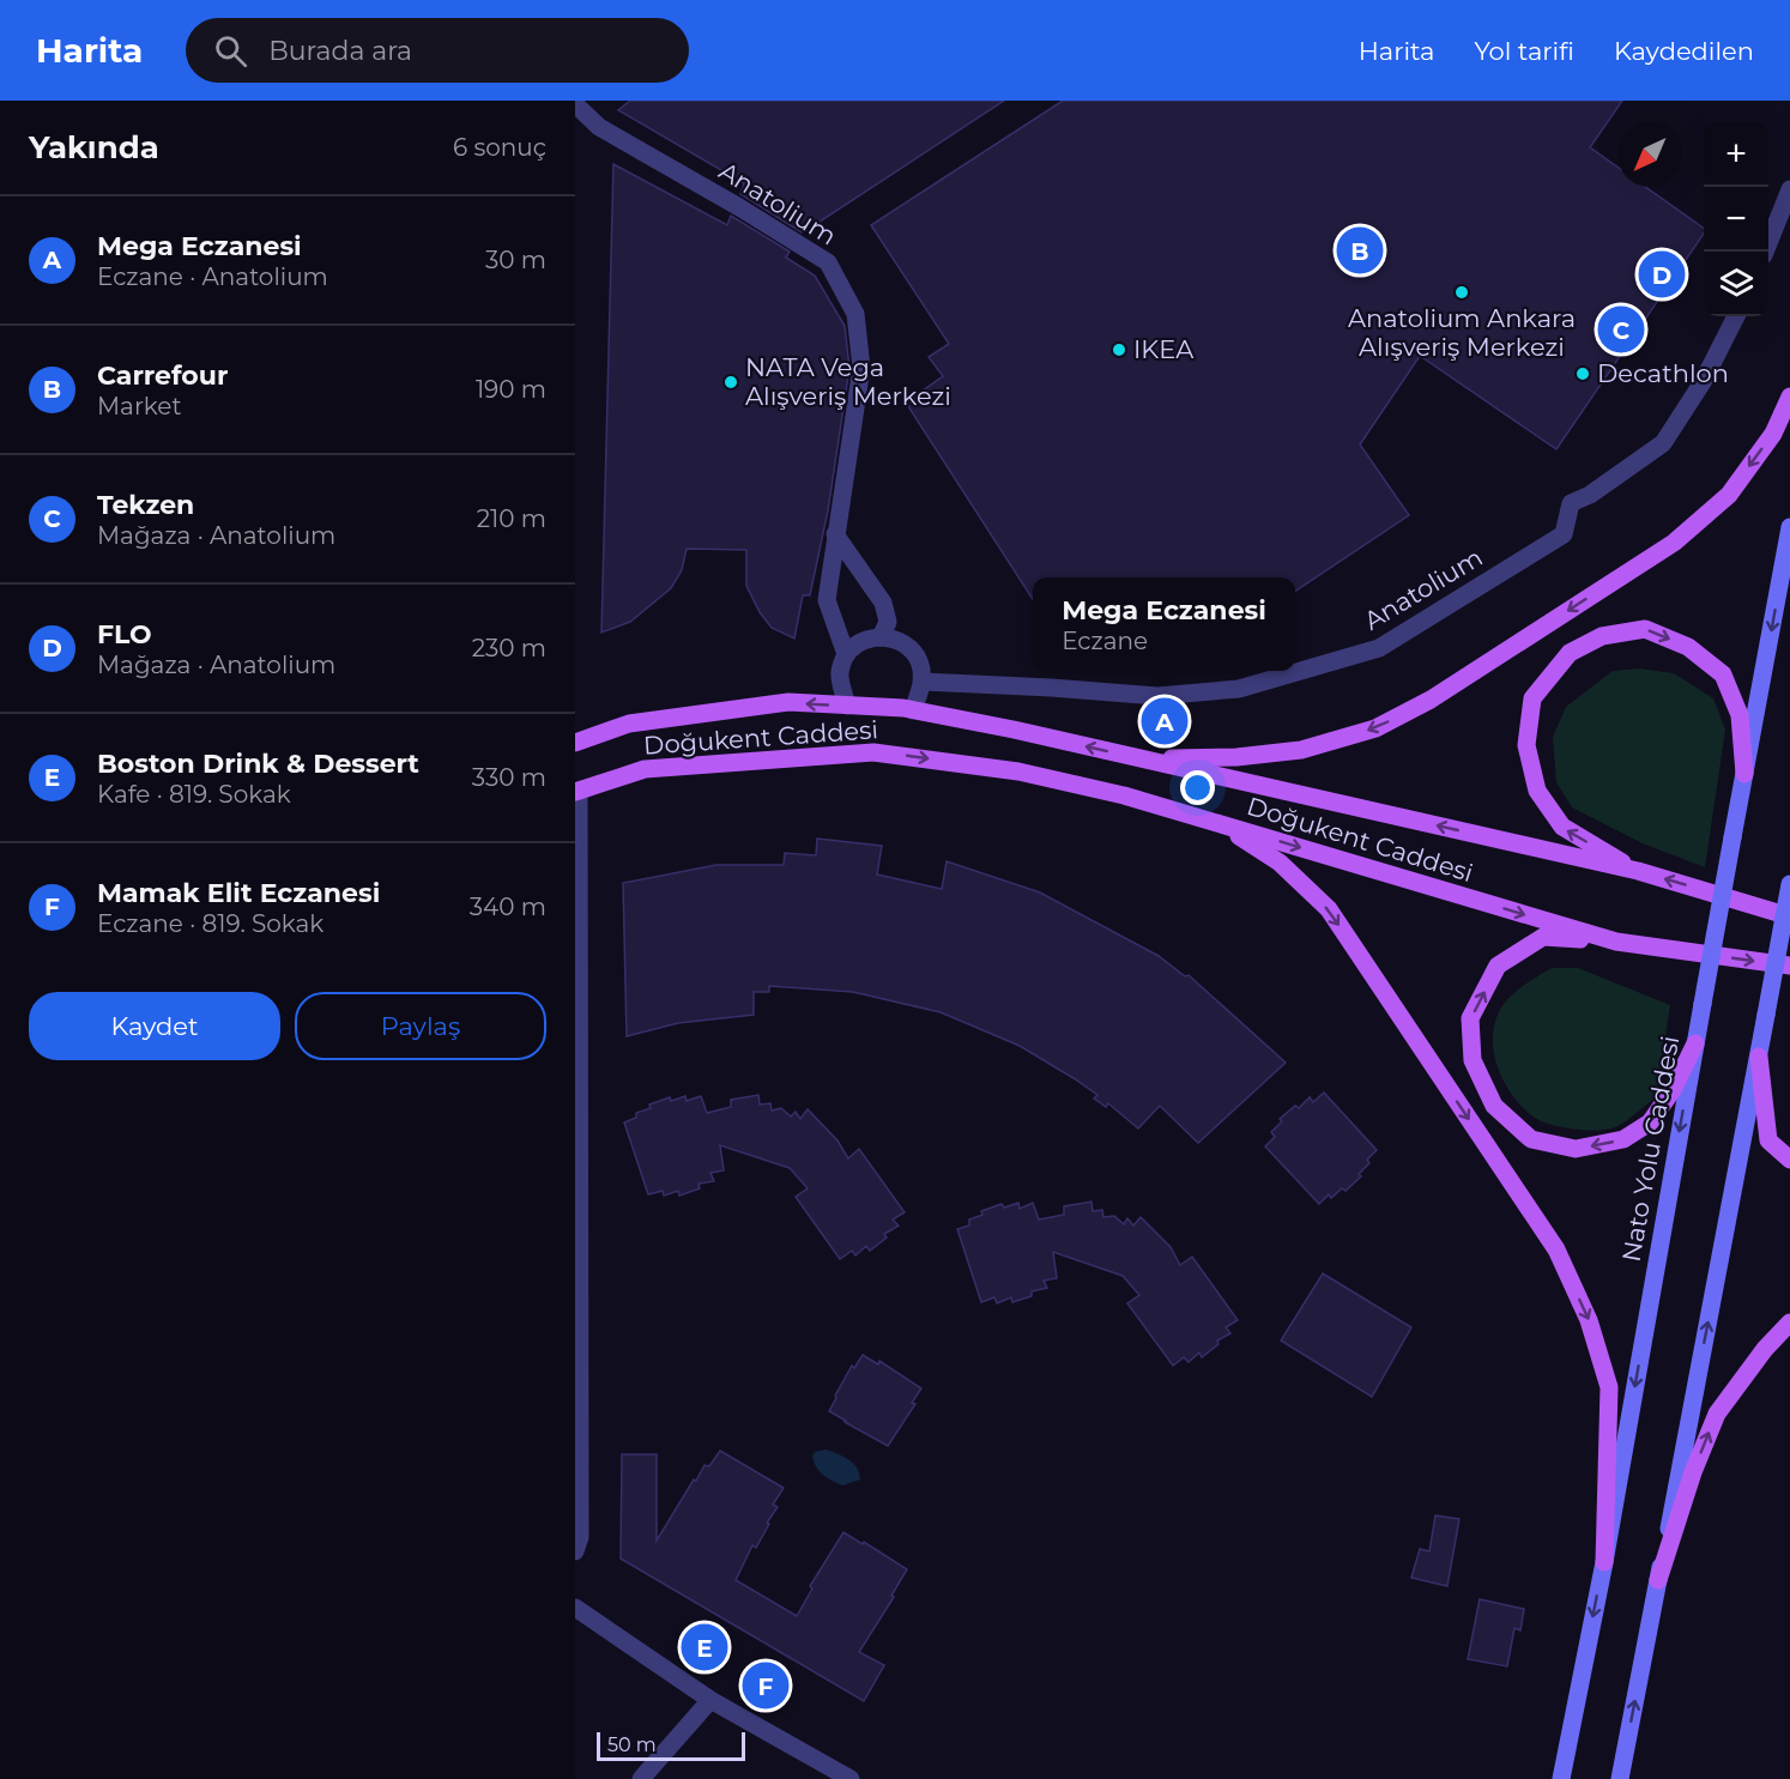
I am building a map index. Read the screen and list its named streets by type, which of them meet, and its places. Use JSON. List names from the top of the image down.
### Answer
{
  "streets": {
    "main road": ["Doğukent Caddesi", "Nato Yolu Caddesi"],
    "street": ["Anatolium"]
  },
  "crossings": [
    ["Anatolium", "Doğukent Caddesi"]
  ],
  "places": [
    "Anatolium Ankara Alışveriş Merkezi",
    "IKEA",
    "Decathlon",
    "NATA Vega Alışveriş Merkezi"
  ],
  "scale_bar": "50 m",
  "north": "bottom left",
  "page": {
    "header": "Harita",
    "search": "Burada ara",
    "nav": ["Harita", "Yol tarifi", "Kaydedilen"],
    "heading": ["Yakında", "6 sonuç"],
    "map_buttons": ["+", "−"],
    "list": [
      {
        "mark": "A",
        "name": "Mega Eczanesi",
        "note": "Eczane · Anatolium",
        "value": "30 m"
      },
      {
        "mark": "B",
        "name": "Carrefour",
        "note": "Market",
        "value": "190 m"
      },
      {
        "mark": "C",
        "name": "Tekzen",
        "note": "Mağaza · Anatolium",
        "value": "210 m"
      },
      {
        "mark": "D",
        "name": "FLO",
        "note": "Mağaza · Anatolium",
        "value": "230 m"
      },
      {
        "mark": "E",
        "name": "Boston Drink & Dessert",
        "note": "Kafe · 819. Sokak",
        "value": "330 m"
      },
      {
        "mark": "F",
        "name": "Mamak Elit Eczanesi",
        "note": "Eczane · 819. Sokak",
        "value": "340 m"
      }
    ],
    "pins": [
      "B",
      "D",
      "C",
      "A",
      "E",
      "F"
    ],
    "popup": ["Mega Eczanesi", "Eczane"],
    "buttons": ["Kaydet", "Paylaş"],
    "scale": "50 m"
  }
}
